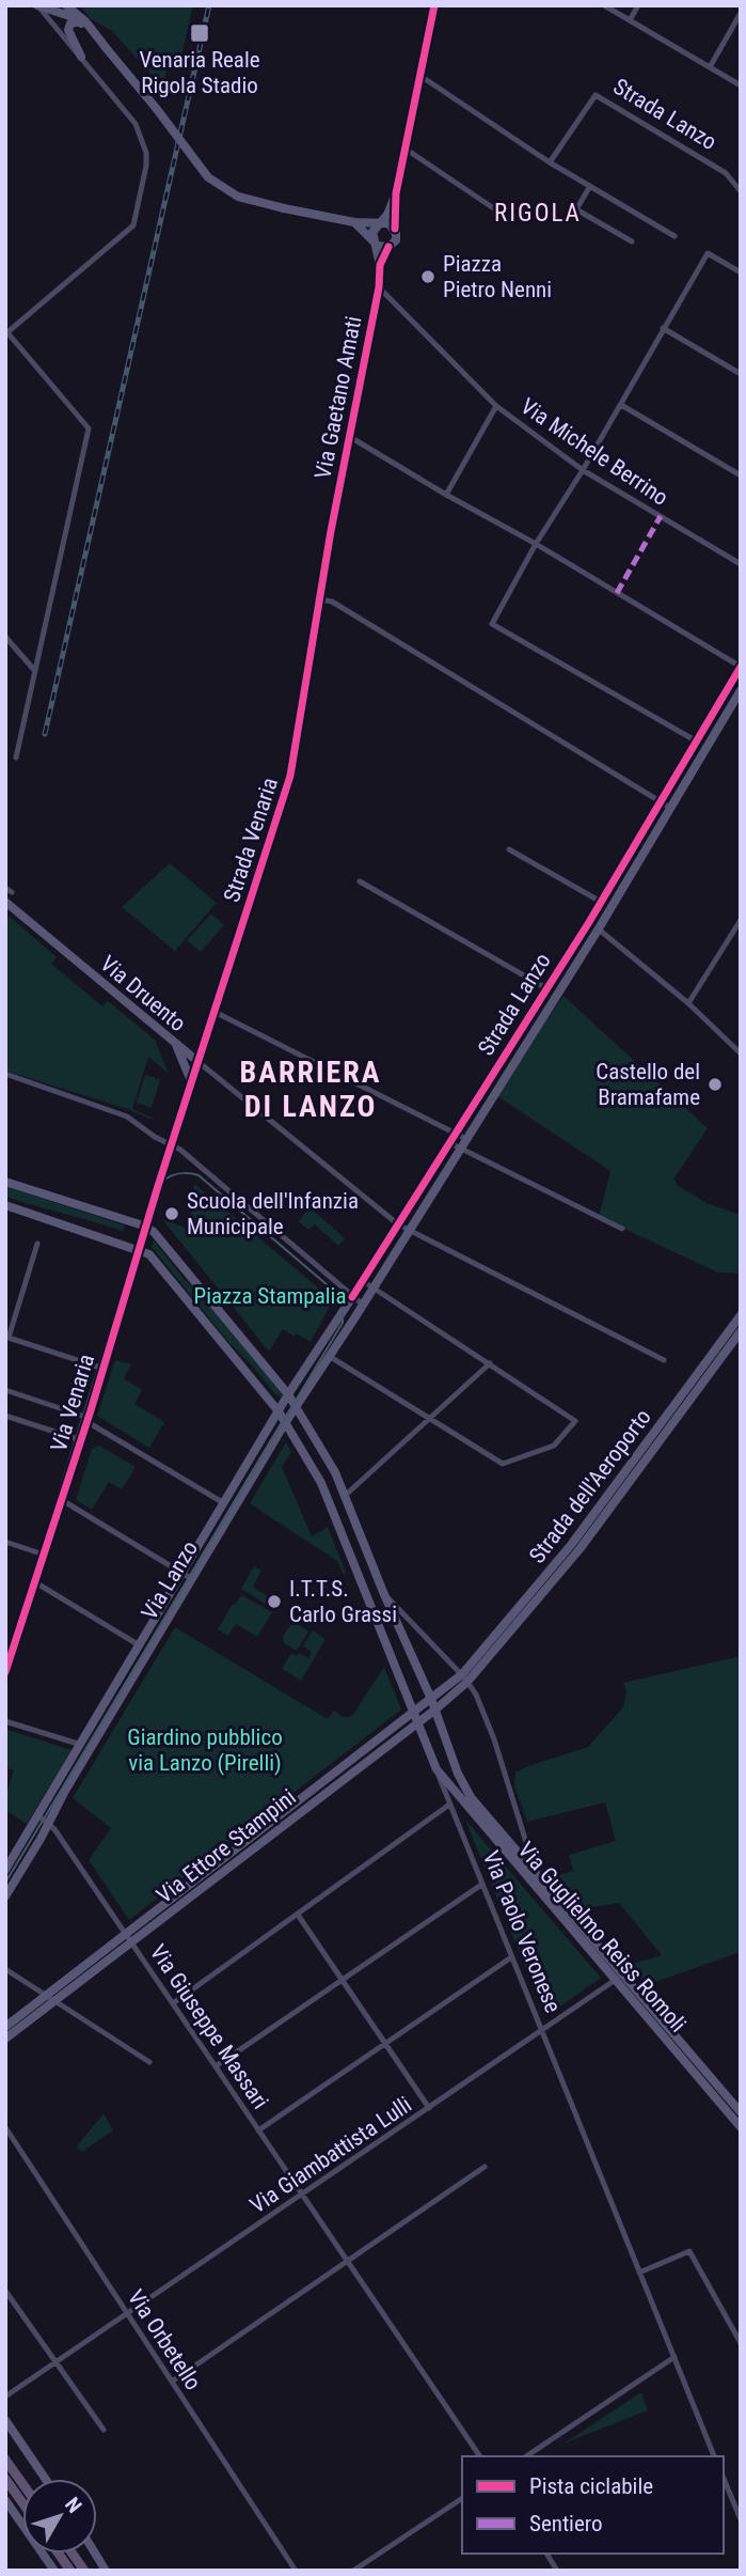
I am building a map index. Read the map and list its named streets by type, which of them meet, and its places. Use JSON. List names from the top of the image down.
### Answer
{
  "streets": {
    "street": [
      "Strada Lanzo",
      "Via Gaetano Amati",
      "Via Michele Berrino",
      "Strada Venaria",
      "Via Druento",
      "Via Venaria",
      "Strada dell'Aeroporto",
      "Via Lanzo",
      "Via Ettore Stampini",
      "Via Paolo Veronese",
      "Via Guglielmo Reiss Romoli",
      "Via Giuseppe Massari",
      "Via Giambattista Lulli",
      "Via Orbetello"
    ]
  },
  "crossings": [
    ["Strada Lanzo", "Via Druento"],
    ["Strada Lanzo", "Via Lanzo"],
    ["Via Gaetano Amati", "Via Michele Berrino"],
    ["Via Gaetano Amati", "Strada Venaria"],
    ["Strada Venaria", "Via Druento"],
    ["Strada Venaria", "Via Venaria"],
    ["Strada dell'Aeroporto", "Via Ettore Stampini"],
    ["Via Lanzo", "Via Paolo Veronese"],
    ["Via Lanzo", "Via Giuseppe Massari"],
    ["Via Ettore Stampini", "Via Paolo Veronese"],
    ["Via Ettore Stampini", "Via Guglielmo Reiss Romoli"],
    ["Via Ettore Stampini", "Via Giuseppe Massari"],
    ["Via Paolo Veronese", "Via Guglielmo Reiss Romoli"],
    ["Via Paolo Veronese", "Via Giambattista Lulli"],
    ["Via Guglielmo Reiss Romoli", "Via Giambattista Lulli"],
    ["Via Giuseppe Massari", "Via Giambattista Lulli"],
    ["Via Giambattista Lulli", "Via Orbetello"]
  ],
  "districts": ["RIGOLA", "BARRIERA DI LANZO"],
  "parks": ["Piazza Stampalia", "Giardino pubblico via Lanzo (Pirelli)"],
  "places": {
    "transit": ["Venaria Reale Rigola Stadio"],
    "other": [
      "Piazza Pietro Nenni",
      "Castello del Bramafame",
      "Scuola dell'Infanzia Municipale",
      "I.T.T.S. Carlo Grassi"
    ]
  },
  "legend": ["Pista ciclabile", "Sentiero"],
  "north": "top right"
}
